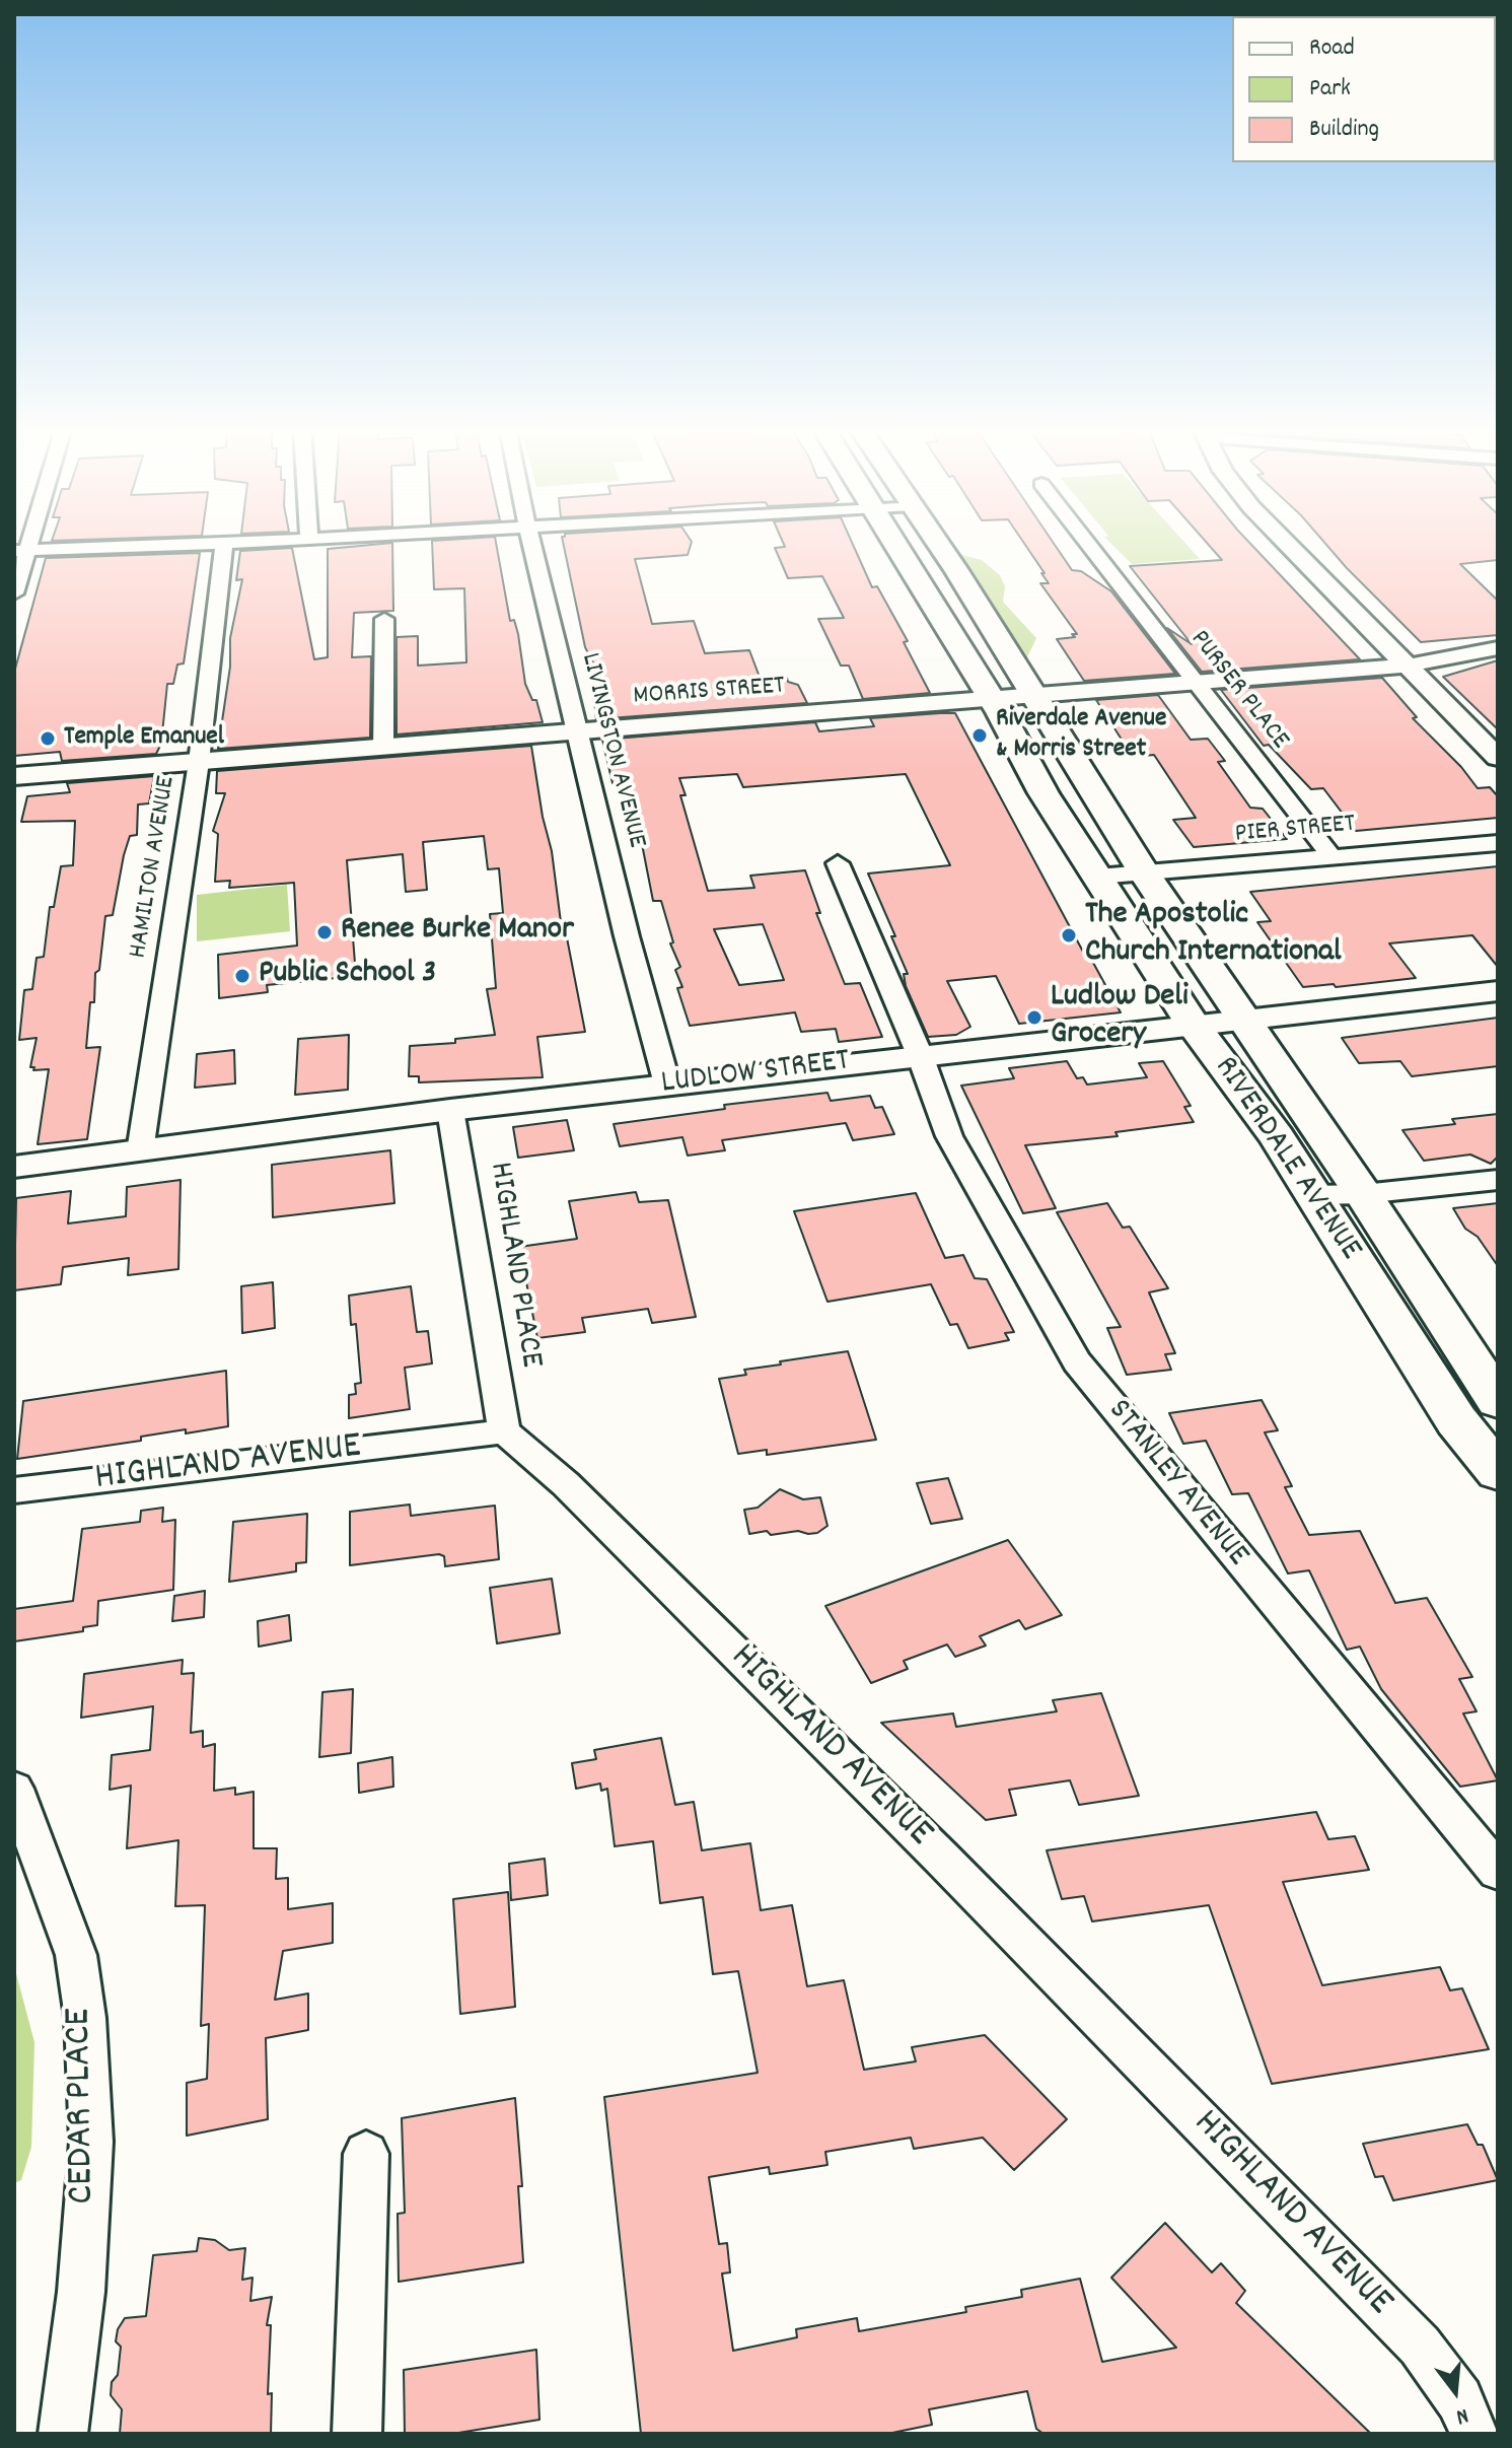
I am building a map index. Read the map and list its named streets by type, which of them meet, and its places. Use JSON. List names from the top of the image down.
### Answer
{
  "streets": {
    "main road": ["RIVERDALE AVENUE"],
    "street": [
      "PURSER PLACE",
      "MORRIS STREET",
      "LIVINGSTON AVENUE",
      "PIER STREET",
      "HAMILTON AVENUE",
      "LUDLOW STREET",
      "HIGHLAND PLACE",
      "HIGHLAND AVENUE",
      "STANLEY AVENUE",
      "CEDAR PLACE"
    ]
  },
  "crossings": [
    ["PURSER PLACE", "MORRIS STREET"],
    ["PURSER PLACE", "PIER STREET"],
    ["MORRIS STREET", "LIVINGSTON AVENUE"],
    ["MORRIS STREET", "HAMILTON AVENUE"],
    ["MORRIS STREET", "RIVERDALE AVENUE"],
    ["LIVINGSTON AVENUE", "LUDLOW STREET"],
    ["PIER STREET", "RIVERDALE AVENUE"],
    ["HAMILTON AVENUE", "LUDLOW STREET"],
    ["LUDLOW STREET", "RIVERDALE AVENUE"],
    ["LUDLOW STREET", "HIGHLAND PLACE"],
    ["LUDLOW STREET", "STANLEY AVENUE"],
    ["HIGHLAND PLACE", "HIGHLAND AVENUE"]
  ],
  "places": [
    "Riverdale Avenue & Morris Street",
    "Temple Emanuel",
    "Renee Burke Manor",
    "The Apostolic Church International",
    "Public School 3",
    "Ludlow Deli Grocery"
  ],
  "legend": ["Road", "Park", "Building"],
  "north": "bottom"
}
